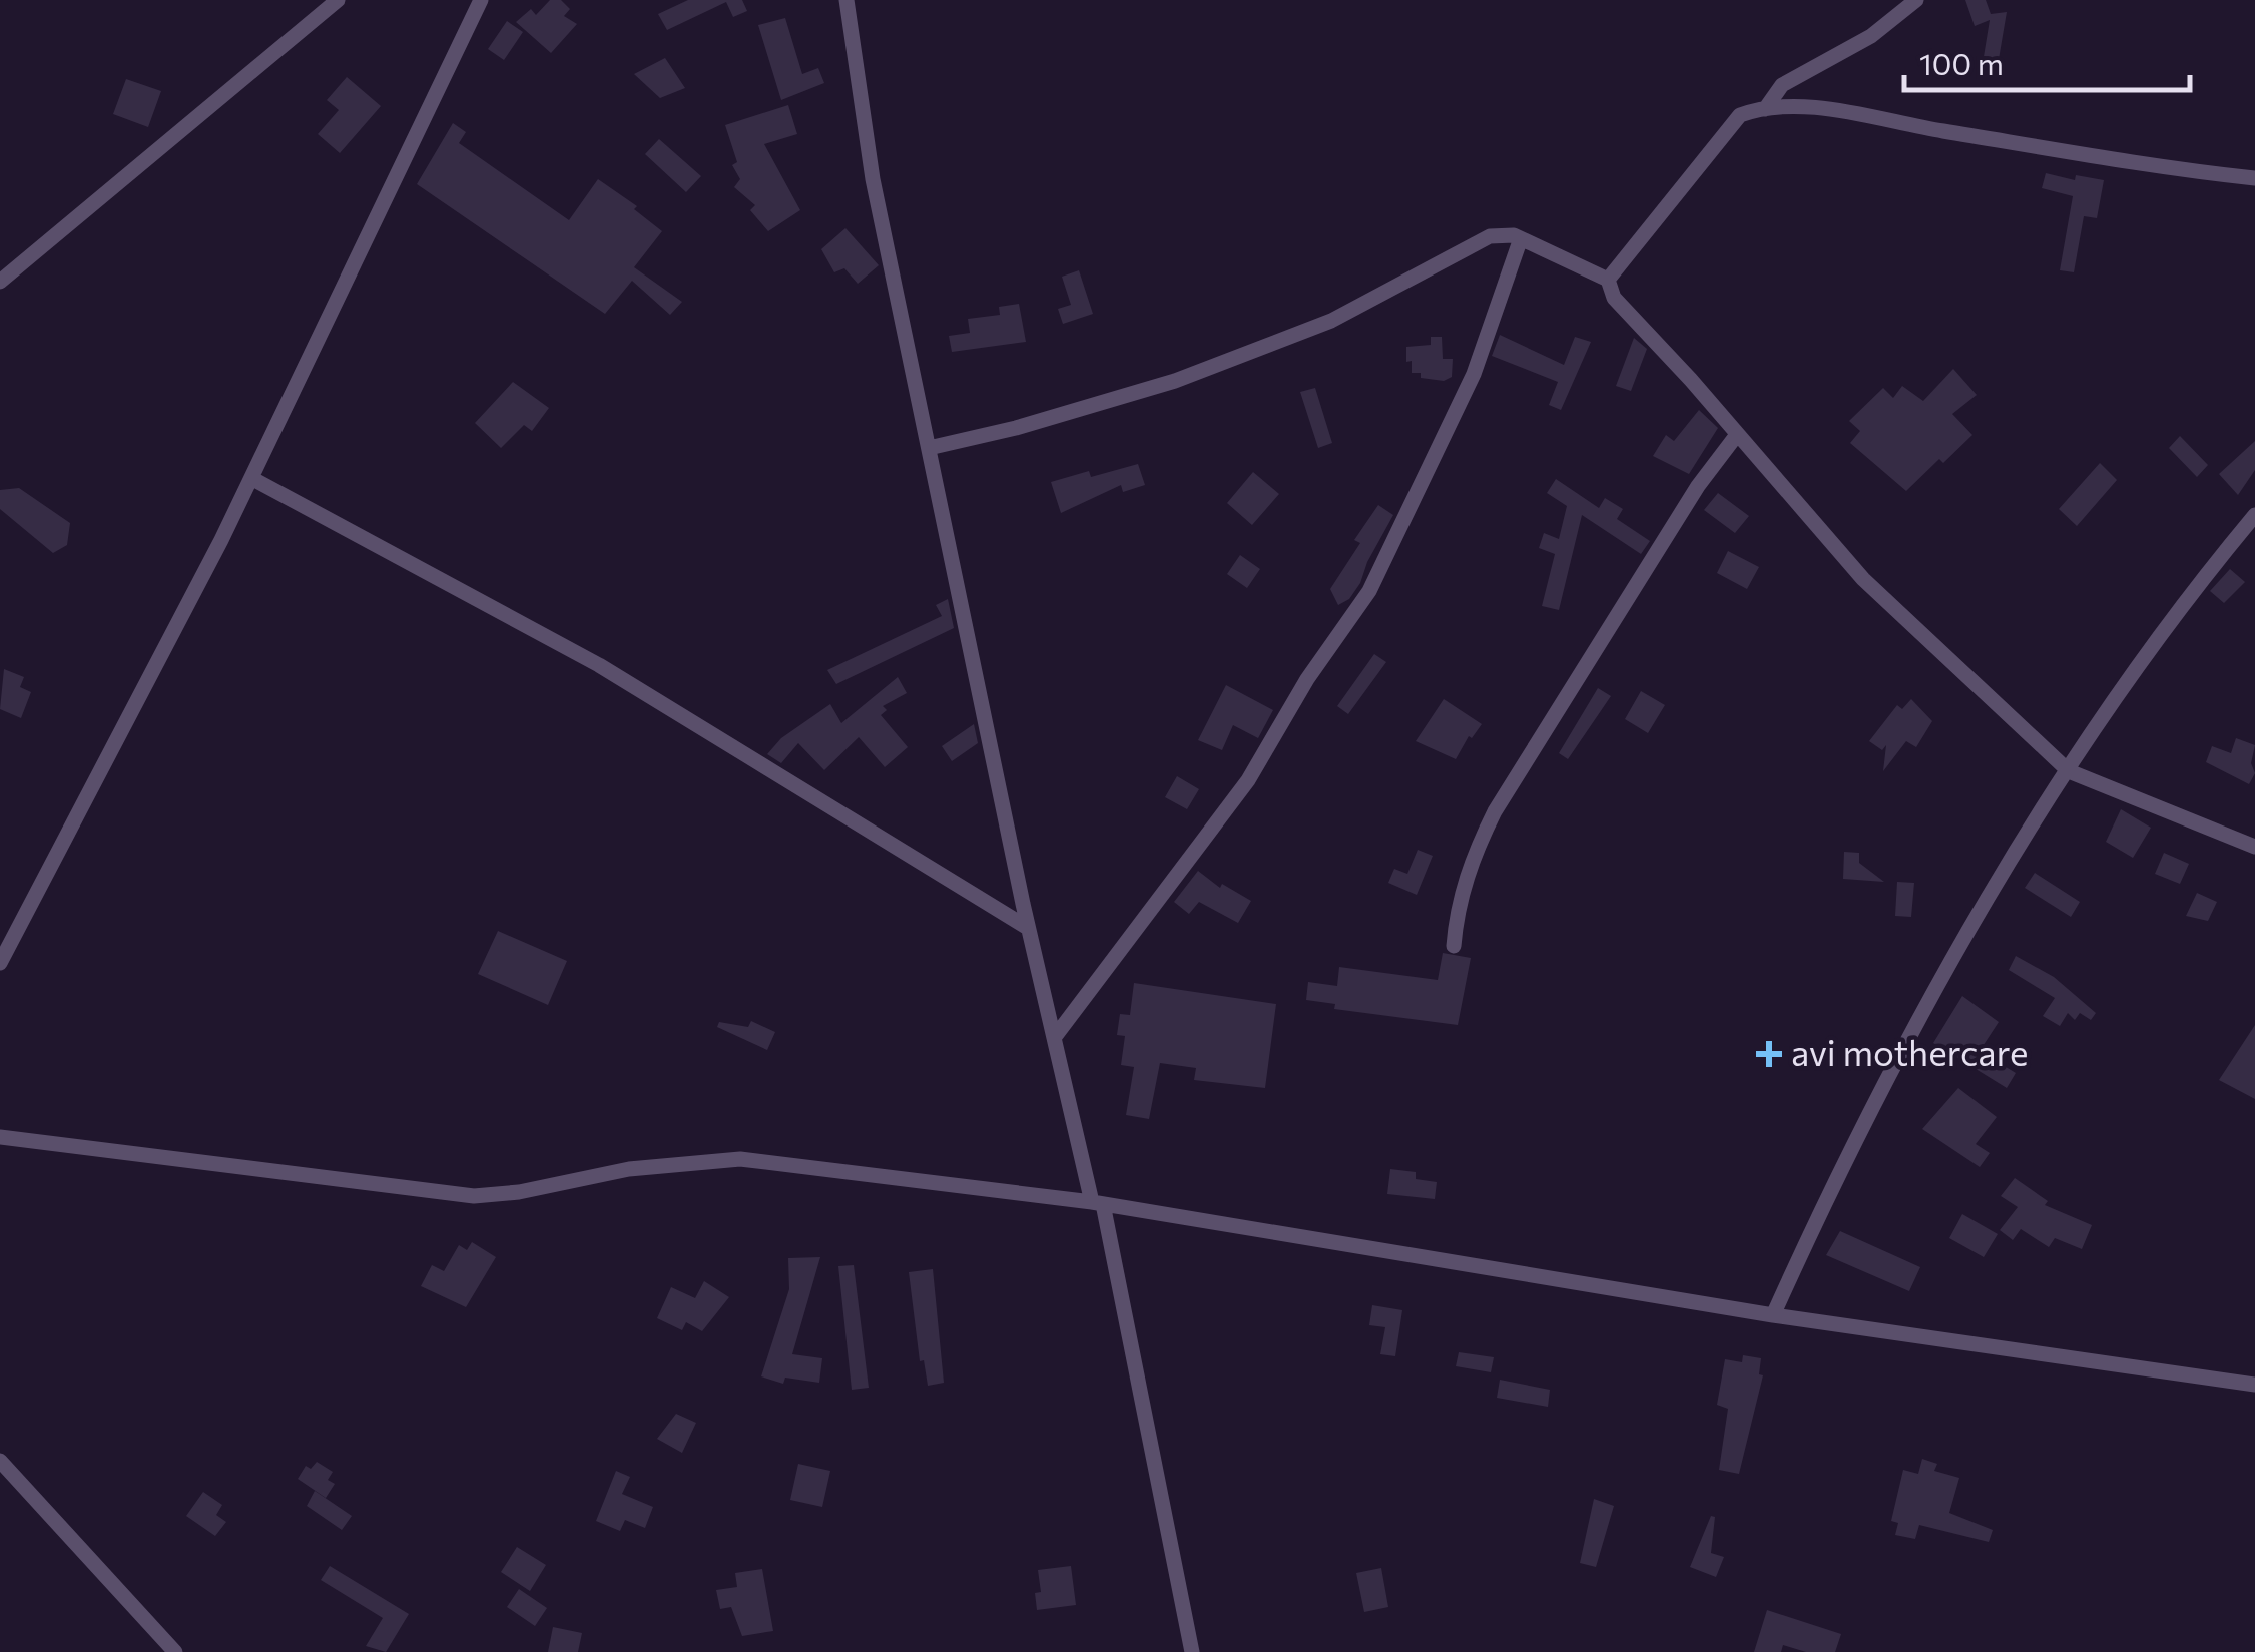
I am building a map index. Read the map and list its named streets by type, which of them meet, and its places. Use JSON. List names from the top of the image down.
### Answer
{
  "places": {
    "health": ["avi mothercare"]
  },
  "scale_bar": "100 m"
}
